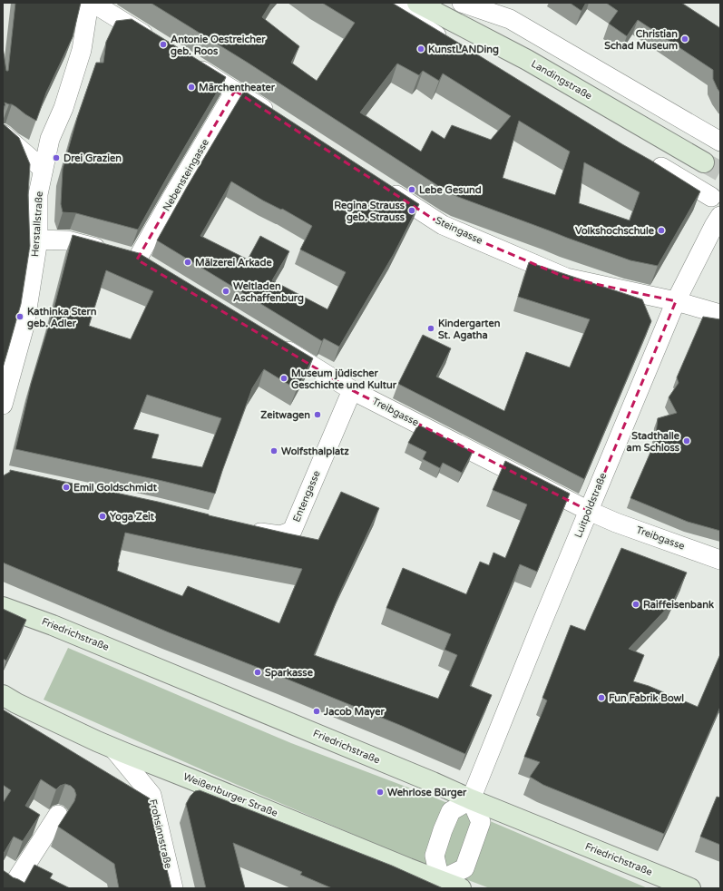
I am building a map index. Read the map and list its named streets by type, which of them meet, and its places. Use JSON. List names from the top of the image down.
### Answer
{
  "streets": {
    "main road": ["Landingstraße", "Friedrichstraße", "Weißenburger Straße"],
    "street": [
      "Nebensteingasse",
      "Herstallstraße",
      "Steingasse",
      "Treibgasse",
      "Entengasse",
      "Luitpoldstraße",
      "Frohsinnstraße"
    ]
  },
  "crossings": [
    ["Nebensteingasse", "Herstallstraße"],
    ["Steingasse", "Luitpoldstraße"],
    ["Treibgasse", "Entengasse"],
    ["Treibgasse", "Luitpoldstraße"],
    ["Luitpoldstraße", "Friedrichstraße"],
    ["Weißenburger Straße", "Frohsinnstraße"]
  ],
  "places": [
    "Christian Schad Museum",
    "Antonie Oestreicher geb. Roos",
    "KunstLANDing",
    "Märchentheater",
    "Drei Grazien",
    "Lebe Gesund",
    "Regina Strauss geb. Strauss",
    "Volkshochschule",
    "Mälzerei Arkade",
    "Weltladen Aschaffenburg",
    "Kathinka Stern geb. Adler",
    "Kindergarten St. Agatha",
    "Museum jüdischer Geschichte und Kultur",
    "Zeitwagen",
    "Stadthalle am Schloss",
    "Wolfsthalplatz",
    "Emil Goldschmidt",
    "Yoga Zeit",
    "Raiffeisenbank",
    "Sparkasse",
    "Fun Fabrik Bowl",
    "Jacob Mayer",
    "Wehrlose Bürger"
  ]
}
